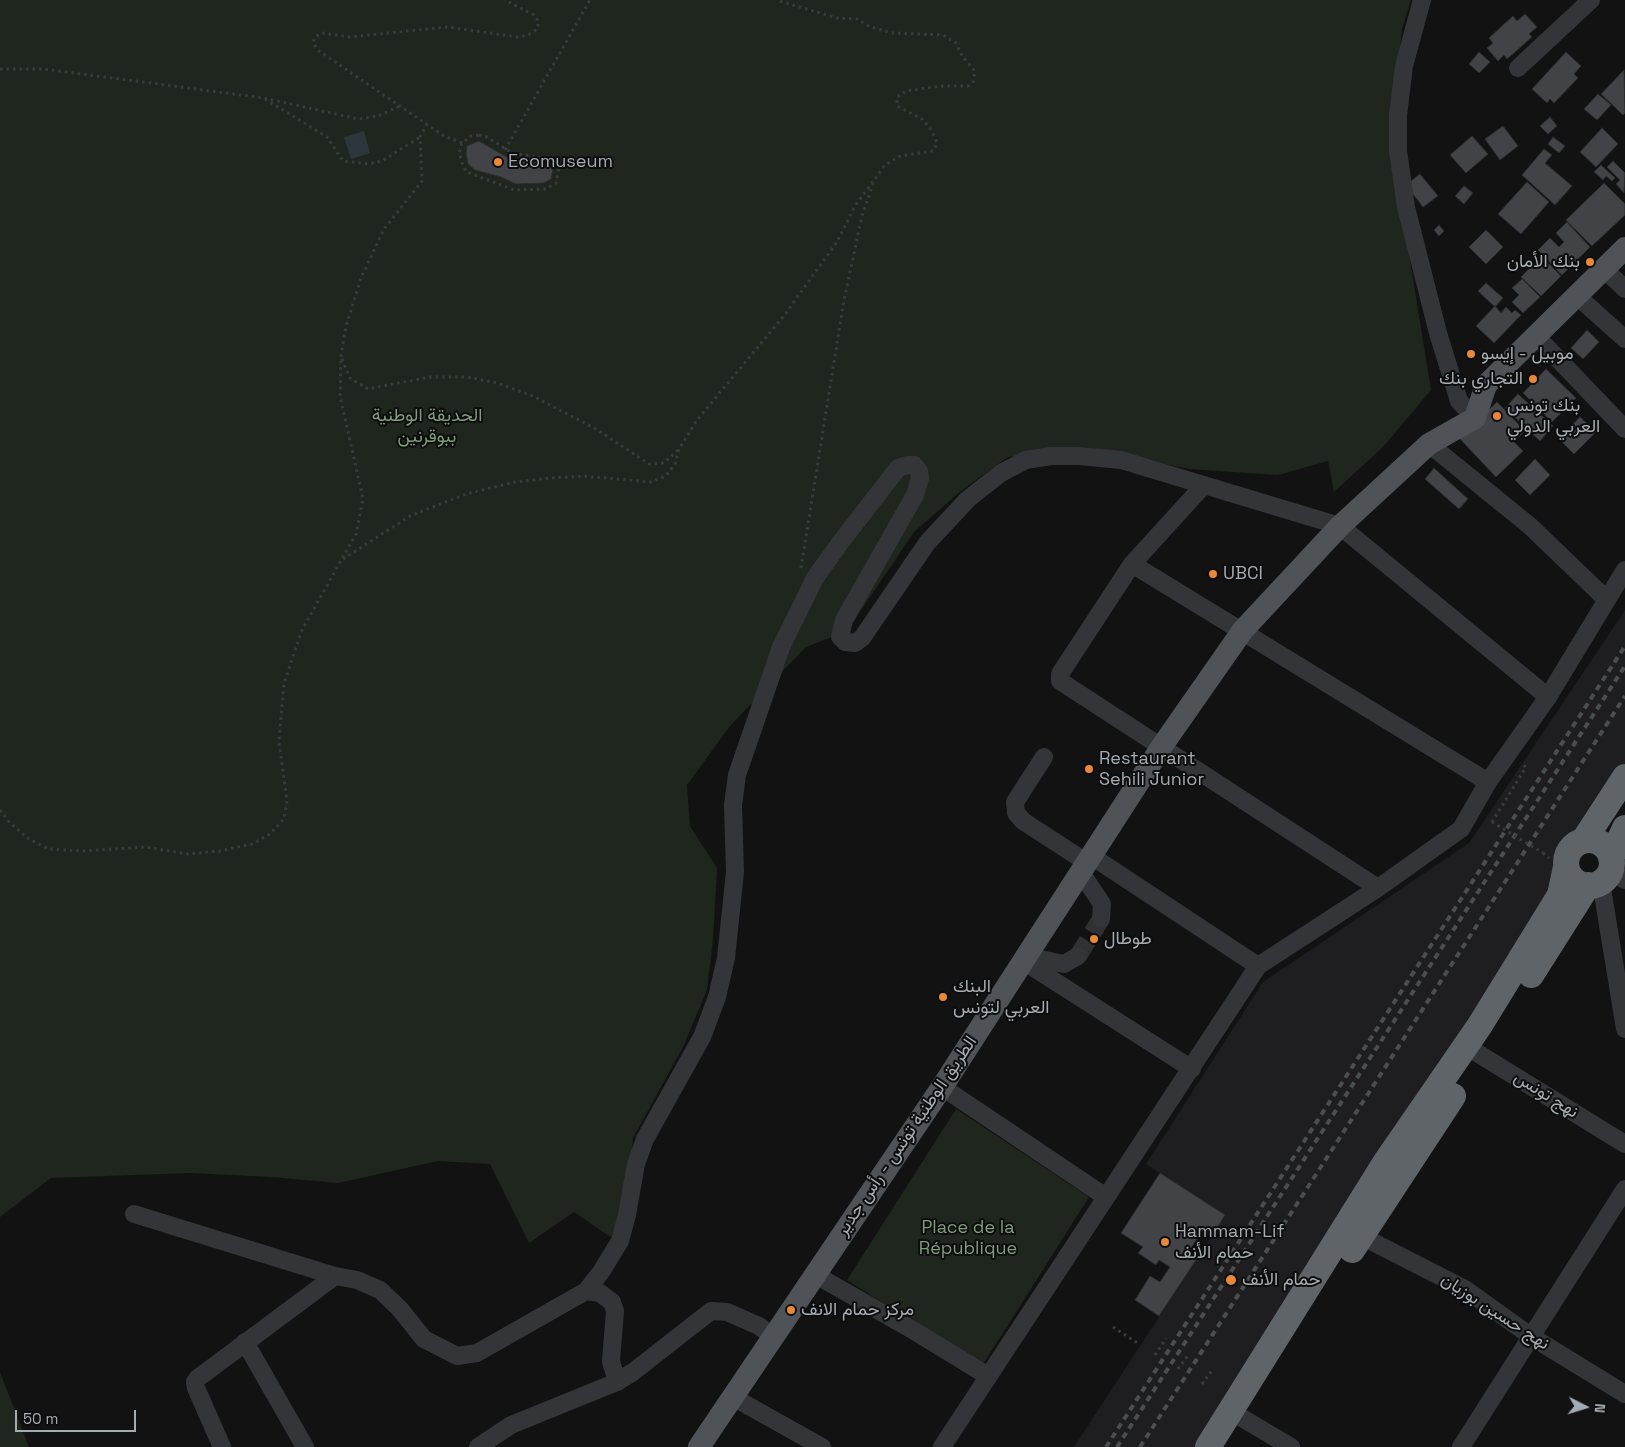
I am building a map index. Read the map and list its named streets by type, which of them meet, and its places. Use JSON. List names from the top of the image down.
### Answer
{
  "streets": {
    "main road": ["الطريق الوطنية تونس - رأس جدير"],
    "street": ["نهج تونس", "نهج حسين بوزيان"]
  },
  "parks": ["الحديقة الوطنية ببوقرنين", "Place de la République"],
  "places": [
    "Ecomuseum",
    "بنك الأمان",
    "موبيل - إيسو",
    "التجاري بنك",
    "بنك تونس العربي الدولي",
    "UBCI",
    "Restaurant Sehili Junior",
    "طوطال",
    "البنك العربي لتونس",
    "Hammam-Lif حمام الأنف",
    "حمام الأنف",
    "مركز حمام الانف"
  ],
  "scale_bar": "50 m",
  "north": "right"
}
